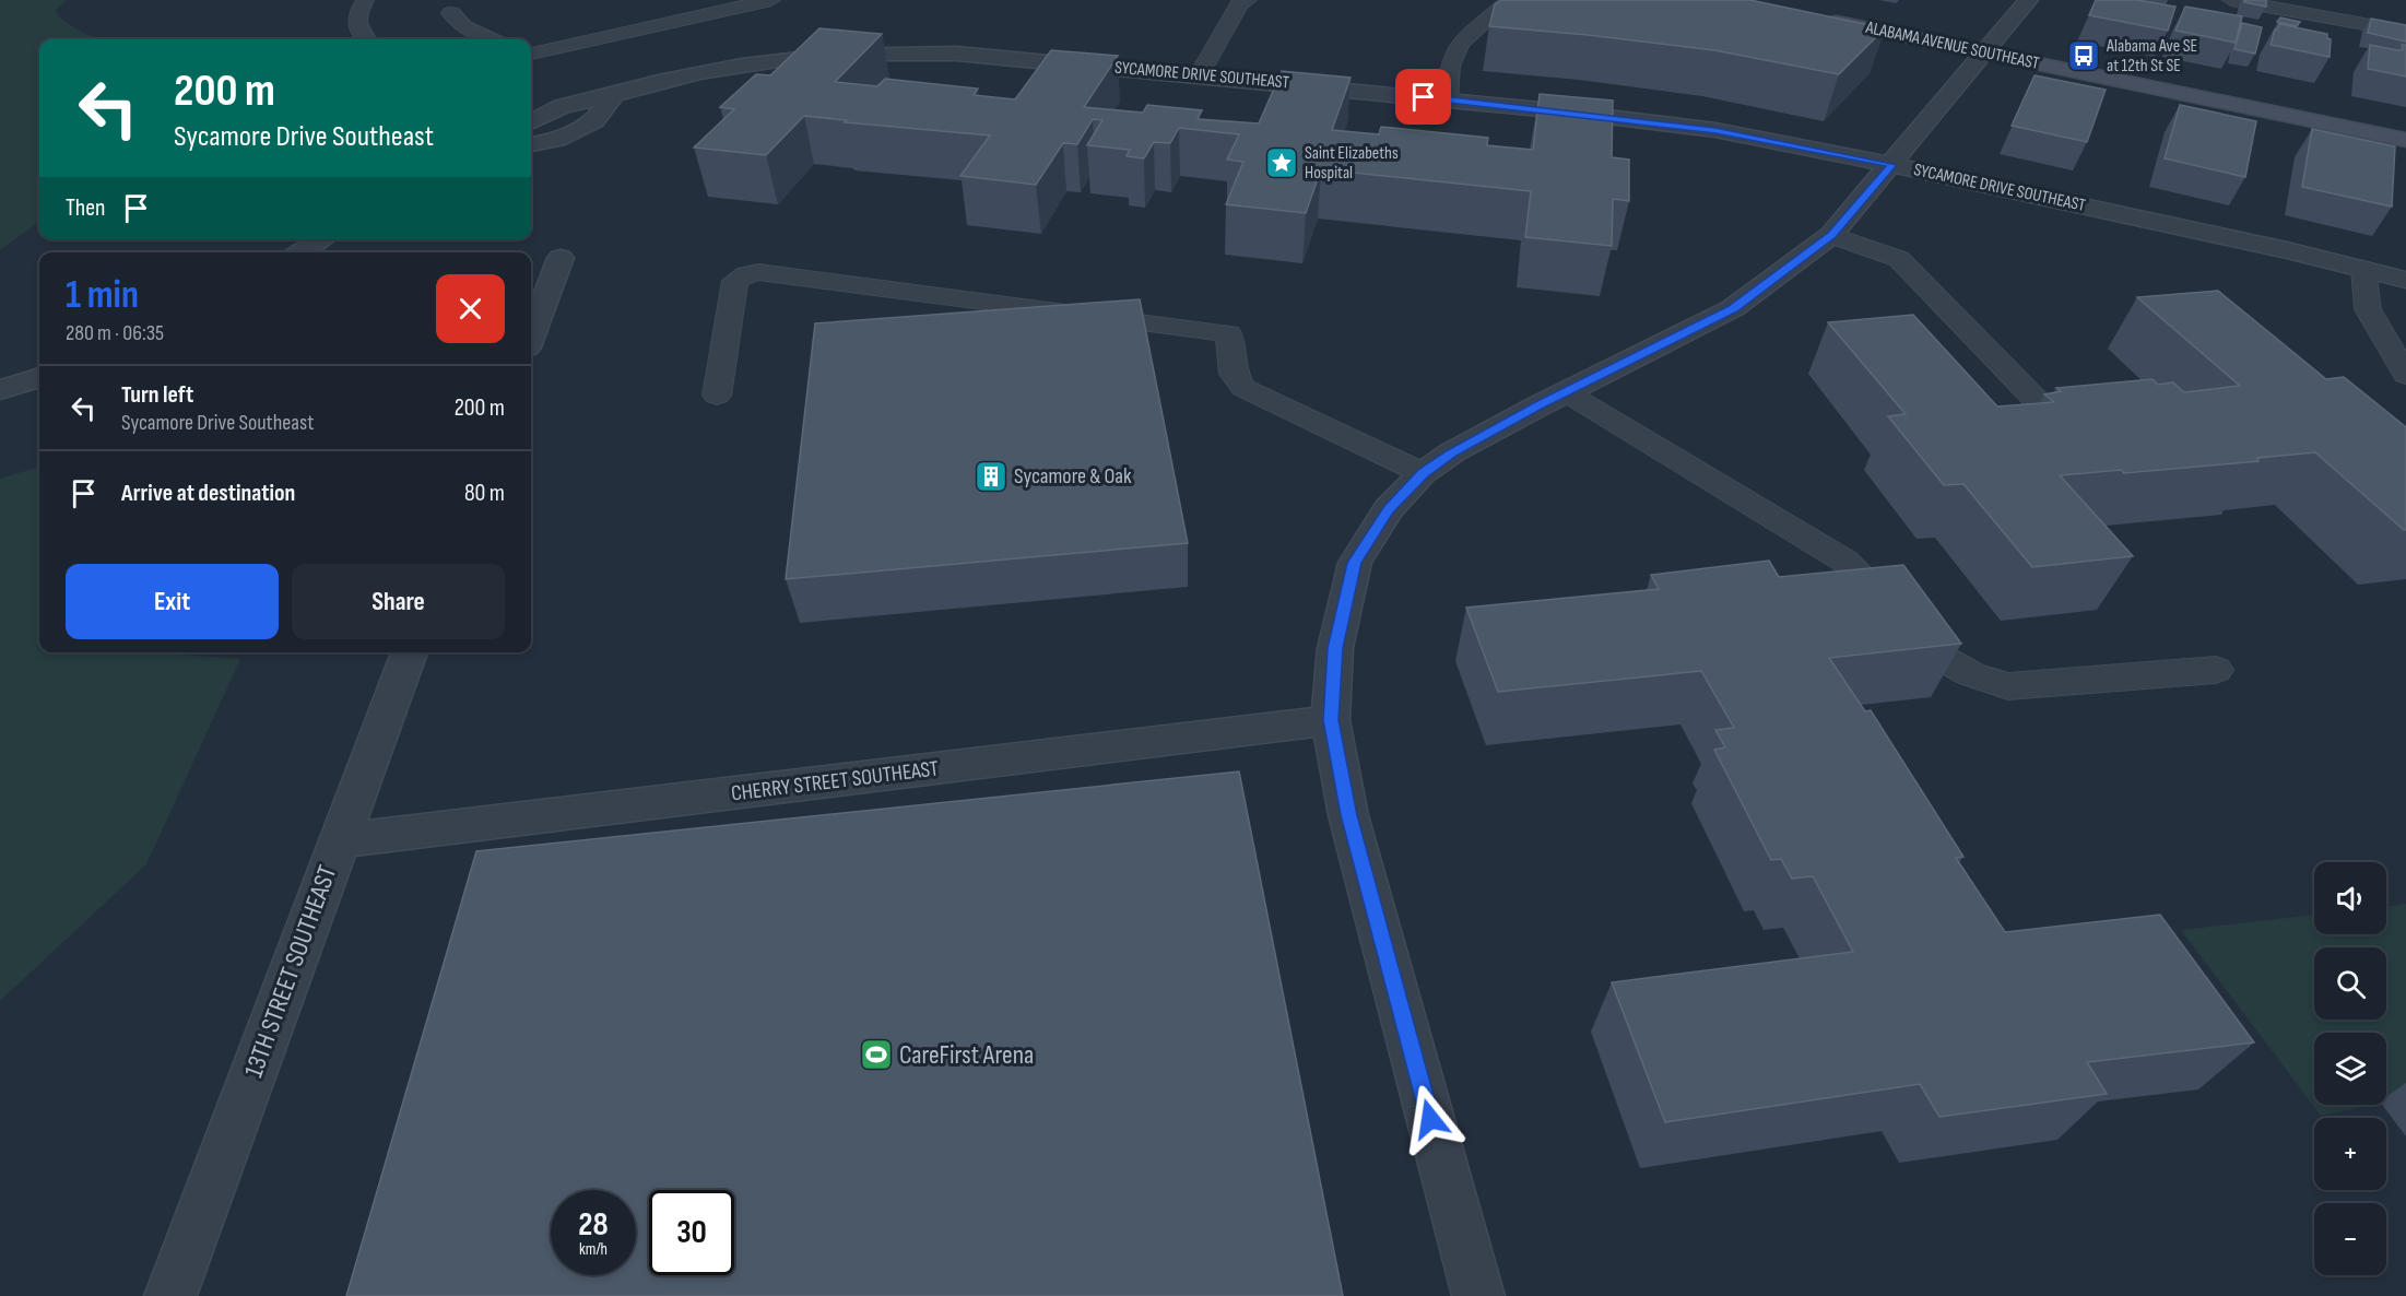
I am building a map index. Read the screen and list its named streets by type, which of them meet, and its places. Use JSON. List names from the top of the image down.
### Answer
{
  "streets": {
    "main road": ["ALABAMA AVENUE SOUTHEAST"],
    "street": ["SYCAMORE DRIVE SOUTHEAST", "CHERRY STREET SOUTHEAST", "13TH STREET SOUTHEAST"]
  },
  "crossings": [
    ["CHERRY STREET SOUTHEAST", "13TH STREET SOUTHEAST"]
  ],
  "places": {
    "bus stop": ["Alabama Ave SE at 12th St SE"],
    "place": ["Saint Elizabeths Hospital"],
    "building": ["Sycamore & Oak"],
    "sports": ["CareFirst Arena"]
  },
  "page": {
    "turn": ["200 m", "Sycamore Drive Southeast"],
    "then": "Then",
    "heading": ["1 min", "280 m · 06:35"],
    "list": [
      {
        "name": "Turn left",
        "note": "Sycamore Drive Southeast",
        "value": "200 m"
      },
      {
        "name": "Arrive at destination",
        "value": "80 m"
      }
    ],
    "buttons": ["Exit", "Share"],
    "map_buttons": ["+", "−"],
    "speed": "28 km/h",
    "limit": "30"
  }
}
